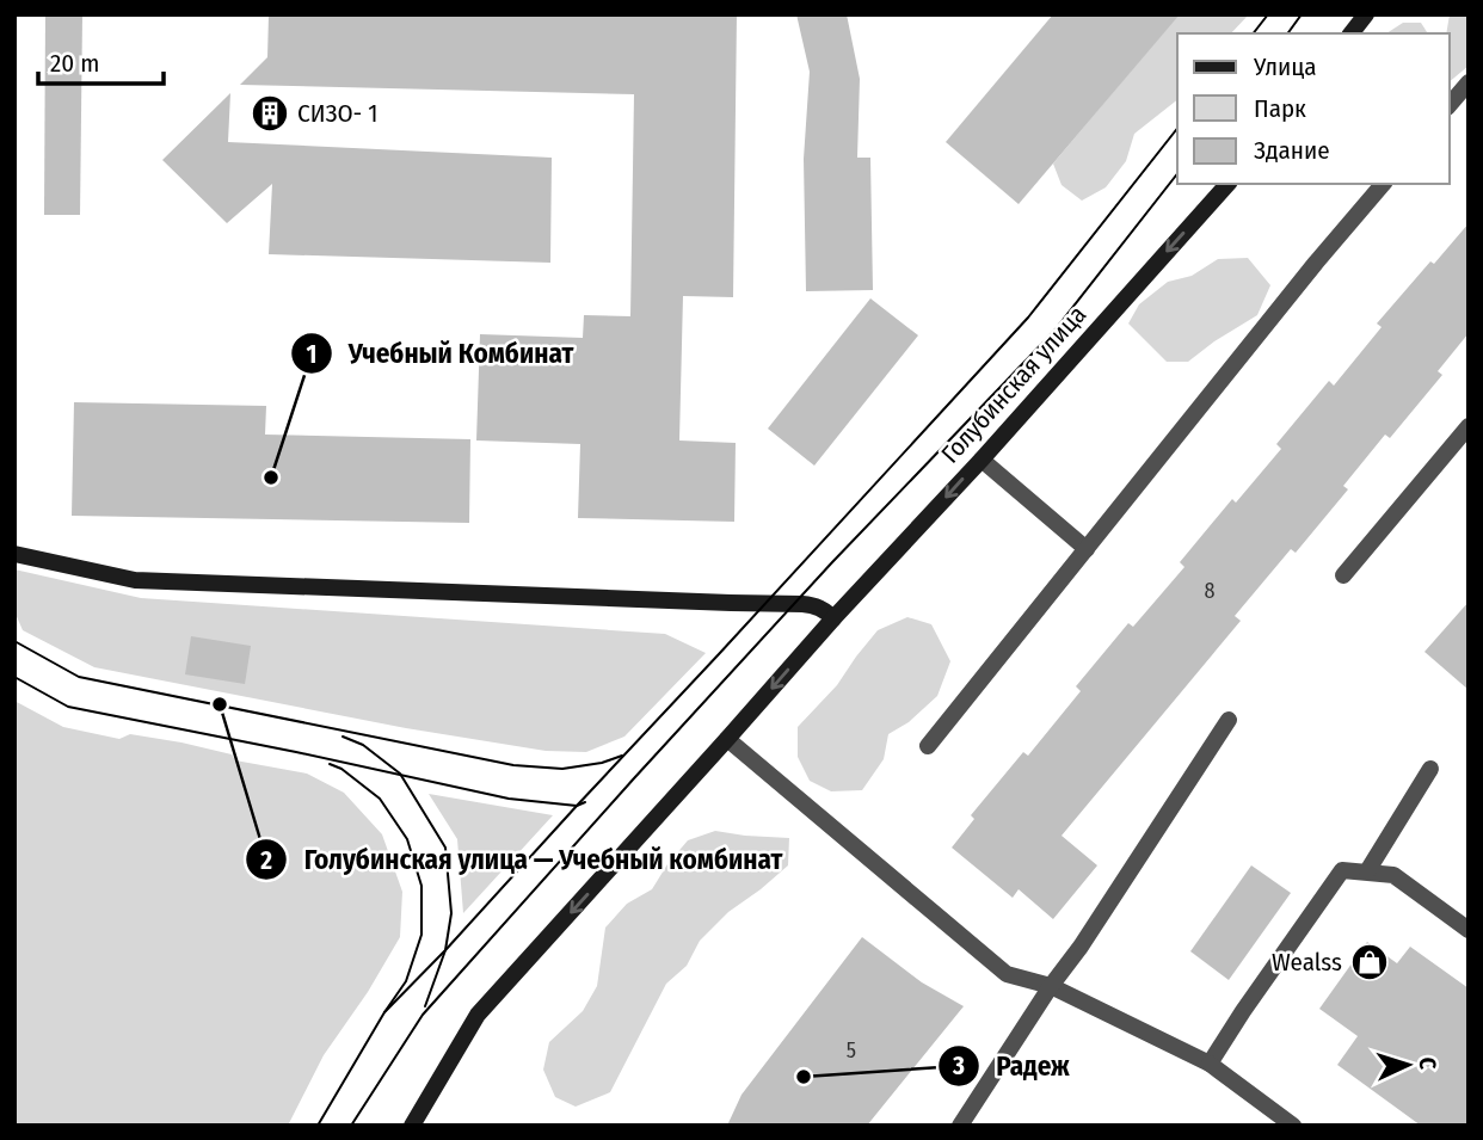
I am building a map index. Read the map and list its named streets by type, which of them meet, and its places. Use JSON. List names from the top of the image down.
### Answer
{
  "streets": {
    "main road": ["Голубинская улица"]
  },
  "one_way": ["Голубинская улица"],
  "places": {
    "building": ["СИЗО- 1"],
    "other": ["Учебный Комбинат", "Голубинская улица — Учебный комбинат", "Радеж"],
    "shop": ["Wealss"]
  },
  "house_numbers": ["8", "5"],
  "legend": ["Улица", "Парк", "Здание"],
  "scale_bar": "20 m",
  "north": "right"
}
